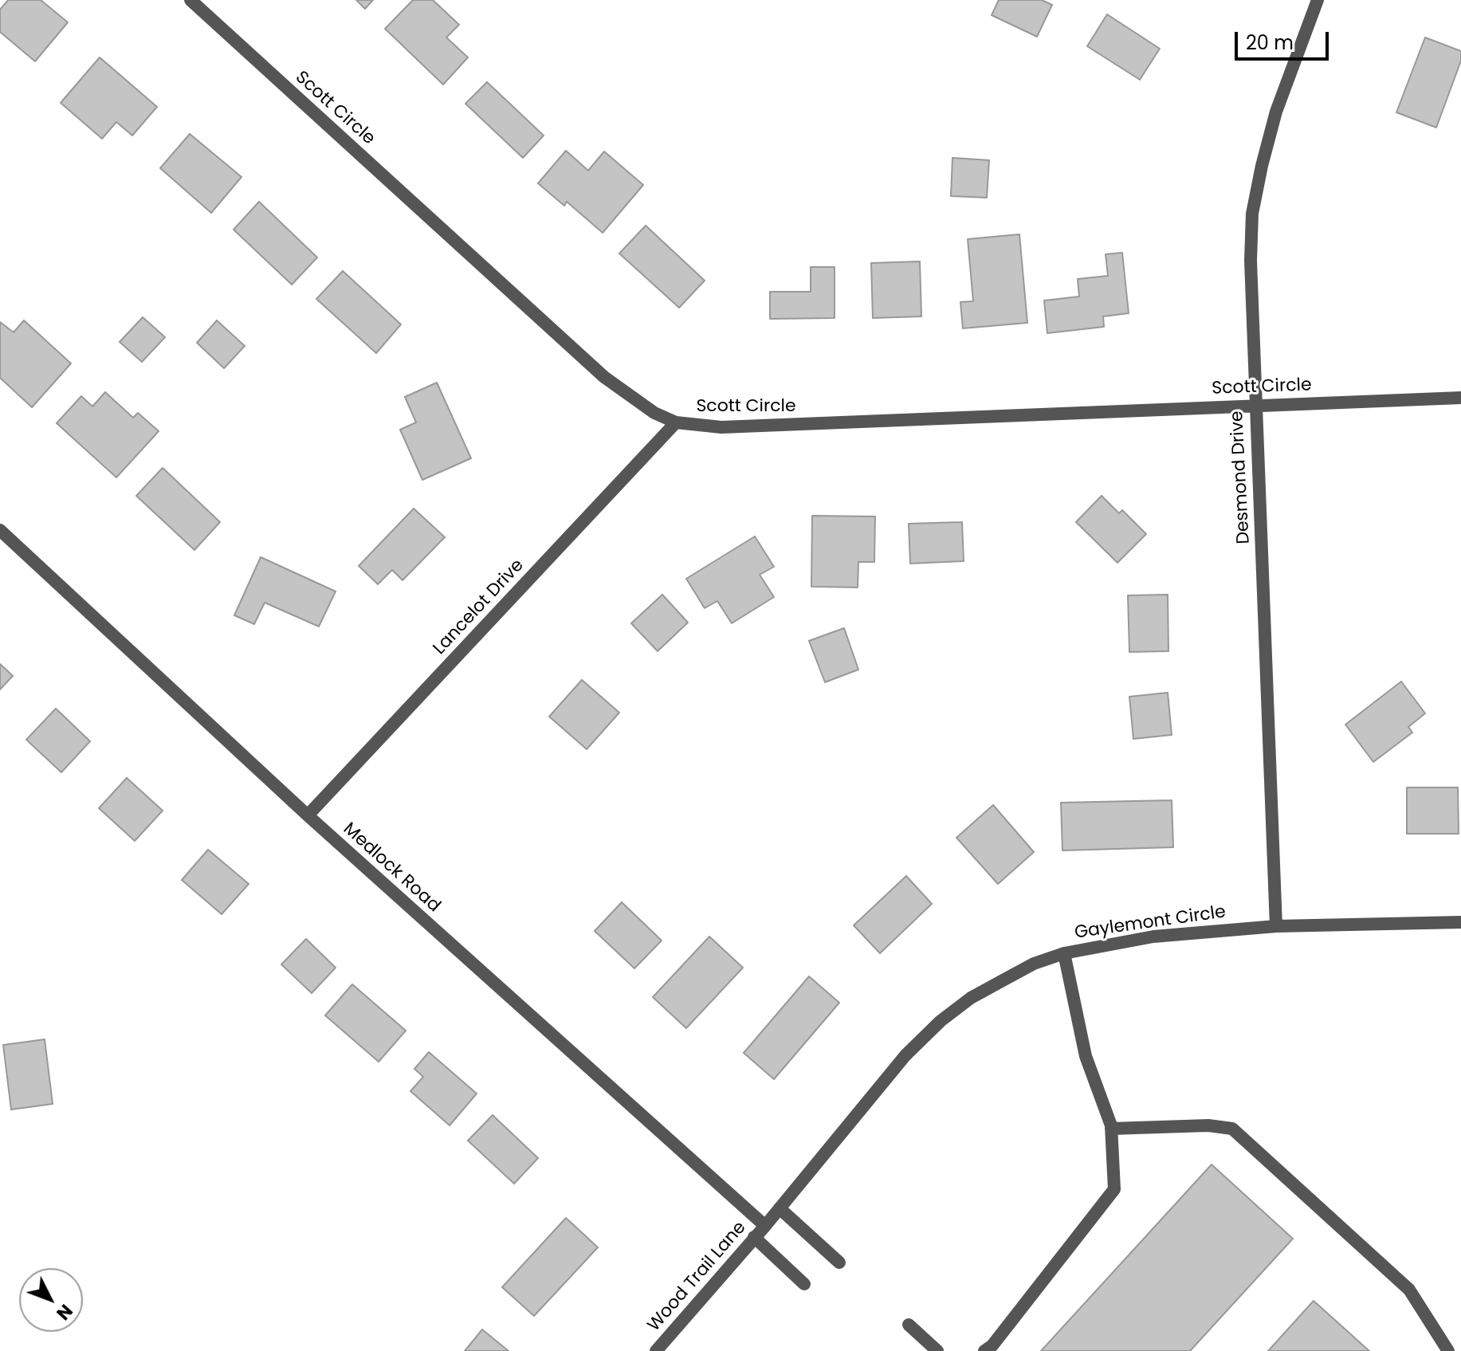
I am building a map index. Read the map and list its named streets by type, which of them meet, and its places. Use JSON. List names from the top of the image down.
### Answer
{
  "streets": {
    "street": [
      "Scott Circle",
      "Desmond Drive",
      "Lancelot Drive",
      "Medlock Road",
      "Gaylemont Circle",
      "Wood Trail Lane"
    ]
  },
  "crossings": [
    ["Scott Circle", "Desmond Drive"],
    ["Scott Circle", "Lancelot Drive"],
    ["Desmond Drive", "Gaylemont Circle"],
    ["Lancelot Drive", "Medlock Road"],
    ["Medlock Road", "Gaylemont Circle"],
    ["Medlock Road", "Wood Trail Lane"],
    ["Gaylemont Circle", "Wood Trail Lane"]
  ],
  "scale_bar": "20 m",
  "north": "bottom right"
}
